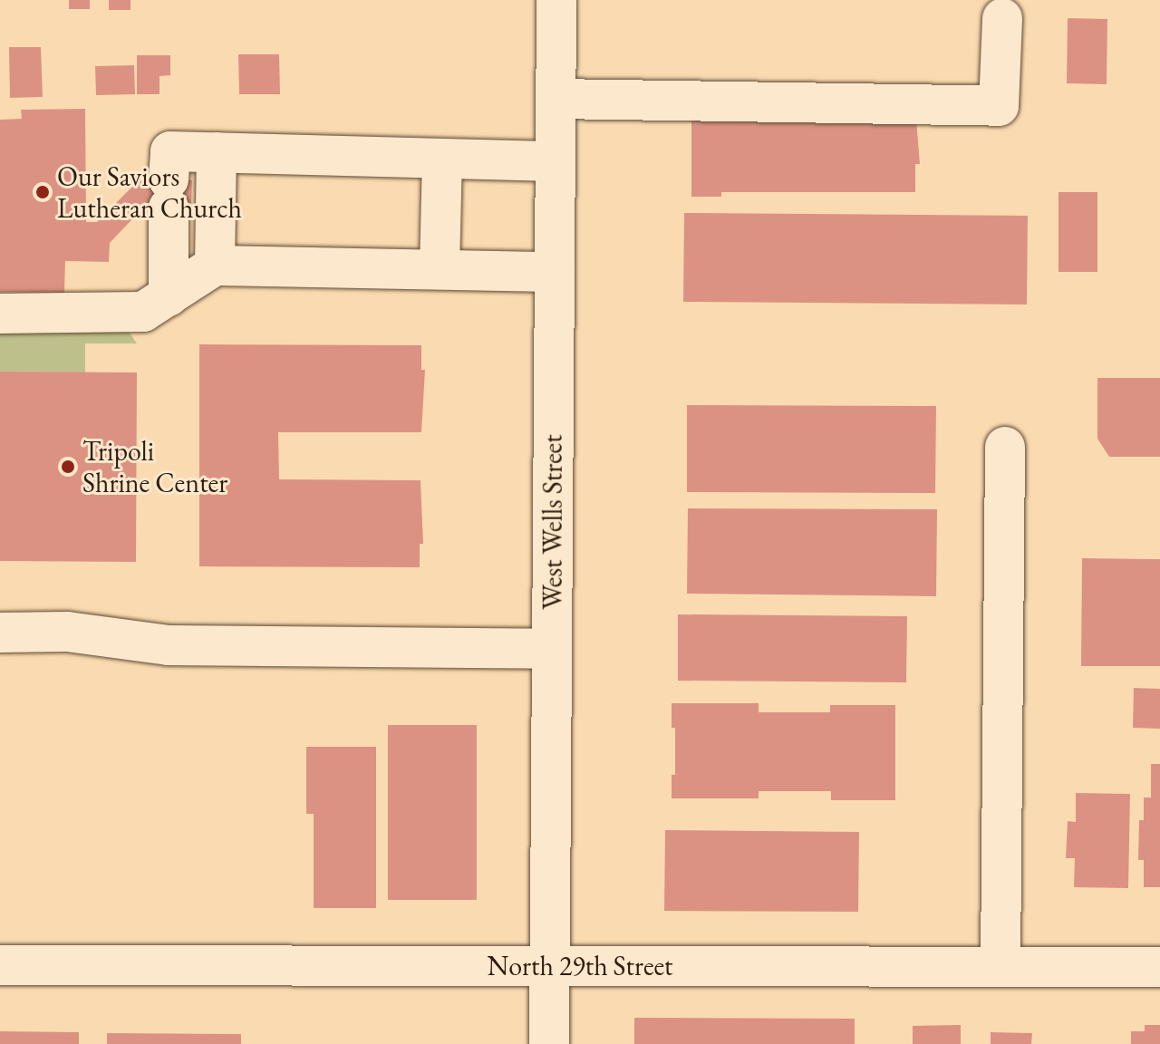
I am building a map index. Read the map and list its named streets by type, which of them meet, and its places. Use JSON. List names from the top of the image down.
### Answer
{
  "streets": {
    "street": ["West Wells Street", "North 29th Street"]
  },
  "crossings": [
    ["West Wells Street", "North 29th Street"]
  ],
  "places": ["Our Saviors Lutheran Church", "Tripoli Shrine Center"]
}
